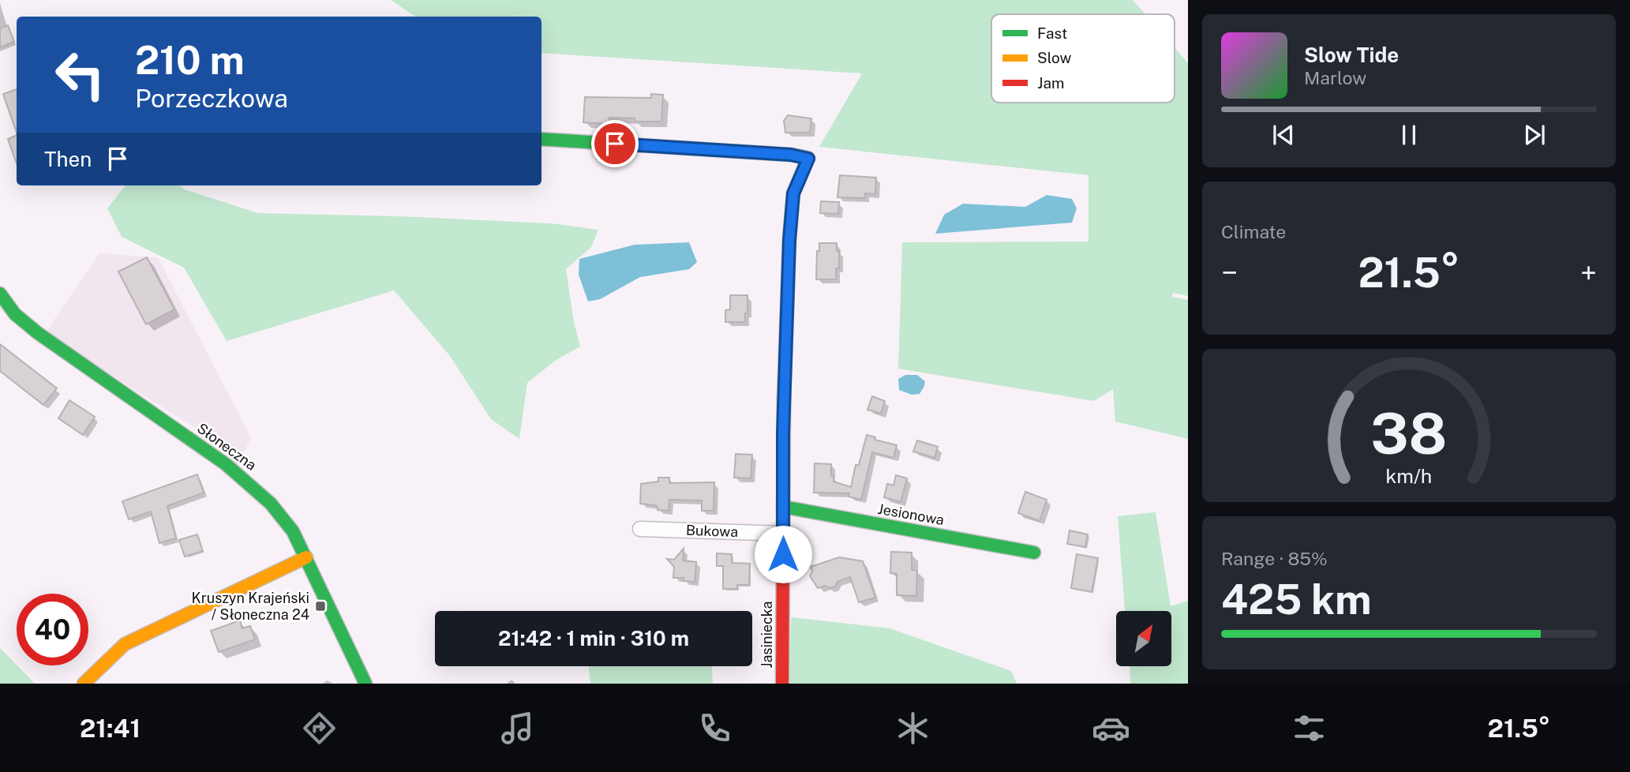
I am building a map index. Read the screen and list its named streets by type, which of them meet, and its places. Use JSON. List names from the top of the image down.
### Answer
{
  "streets": {
    "street": [
      "Słoneczna",
      "Jesionowa",
      "Bukowa",
      "Jasiniecka"
    ]
  },
  "crossings": [
    ["Jesionowa", "Jasiniecka"],
    ["Bukowa", "Jasiniecka"]
  ],
  "places": {
    "transit": ["Kruszyn Krajeński / Słoneczna 24"]
  },
  "legend": ["Fast", "Slow", "Jam"],
  "north": "top right",
  "page": {
    "turn": ["210 m", "Porzeczkowa"],
    "song": ["Slow Tide", "Marlow"],
    "then": "Then",
    "tile": [
      "Climate",
      ["Range · 85%", "425 km"]
    ],
    "heat": ["−", "21.5°", "+"],
    "limit": "40",
    "trip": "21:42 · 1 min · 310 m",
    "tabs": ["21:41", "21.5°"],
    "gauge": ["38", "km/h"]
  }
}
